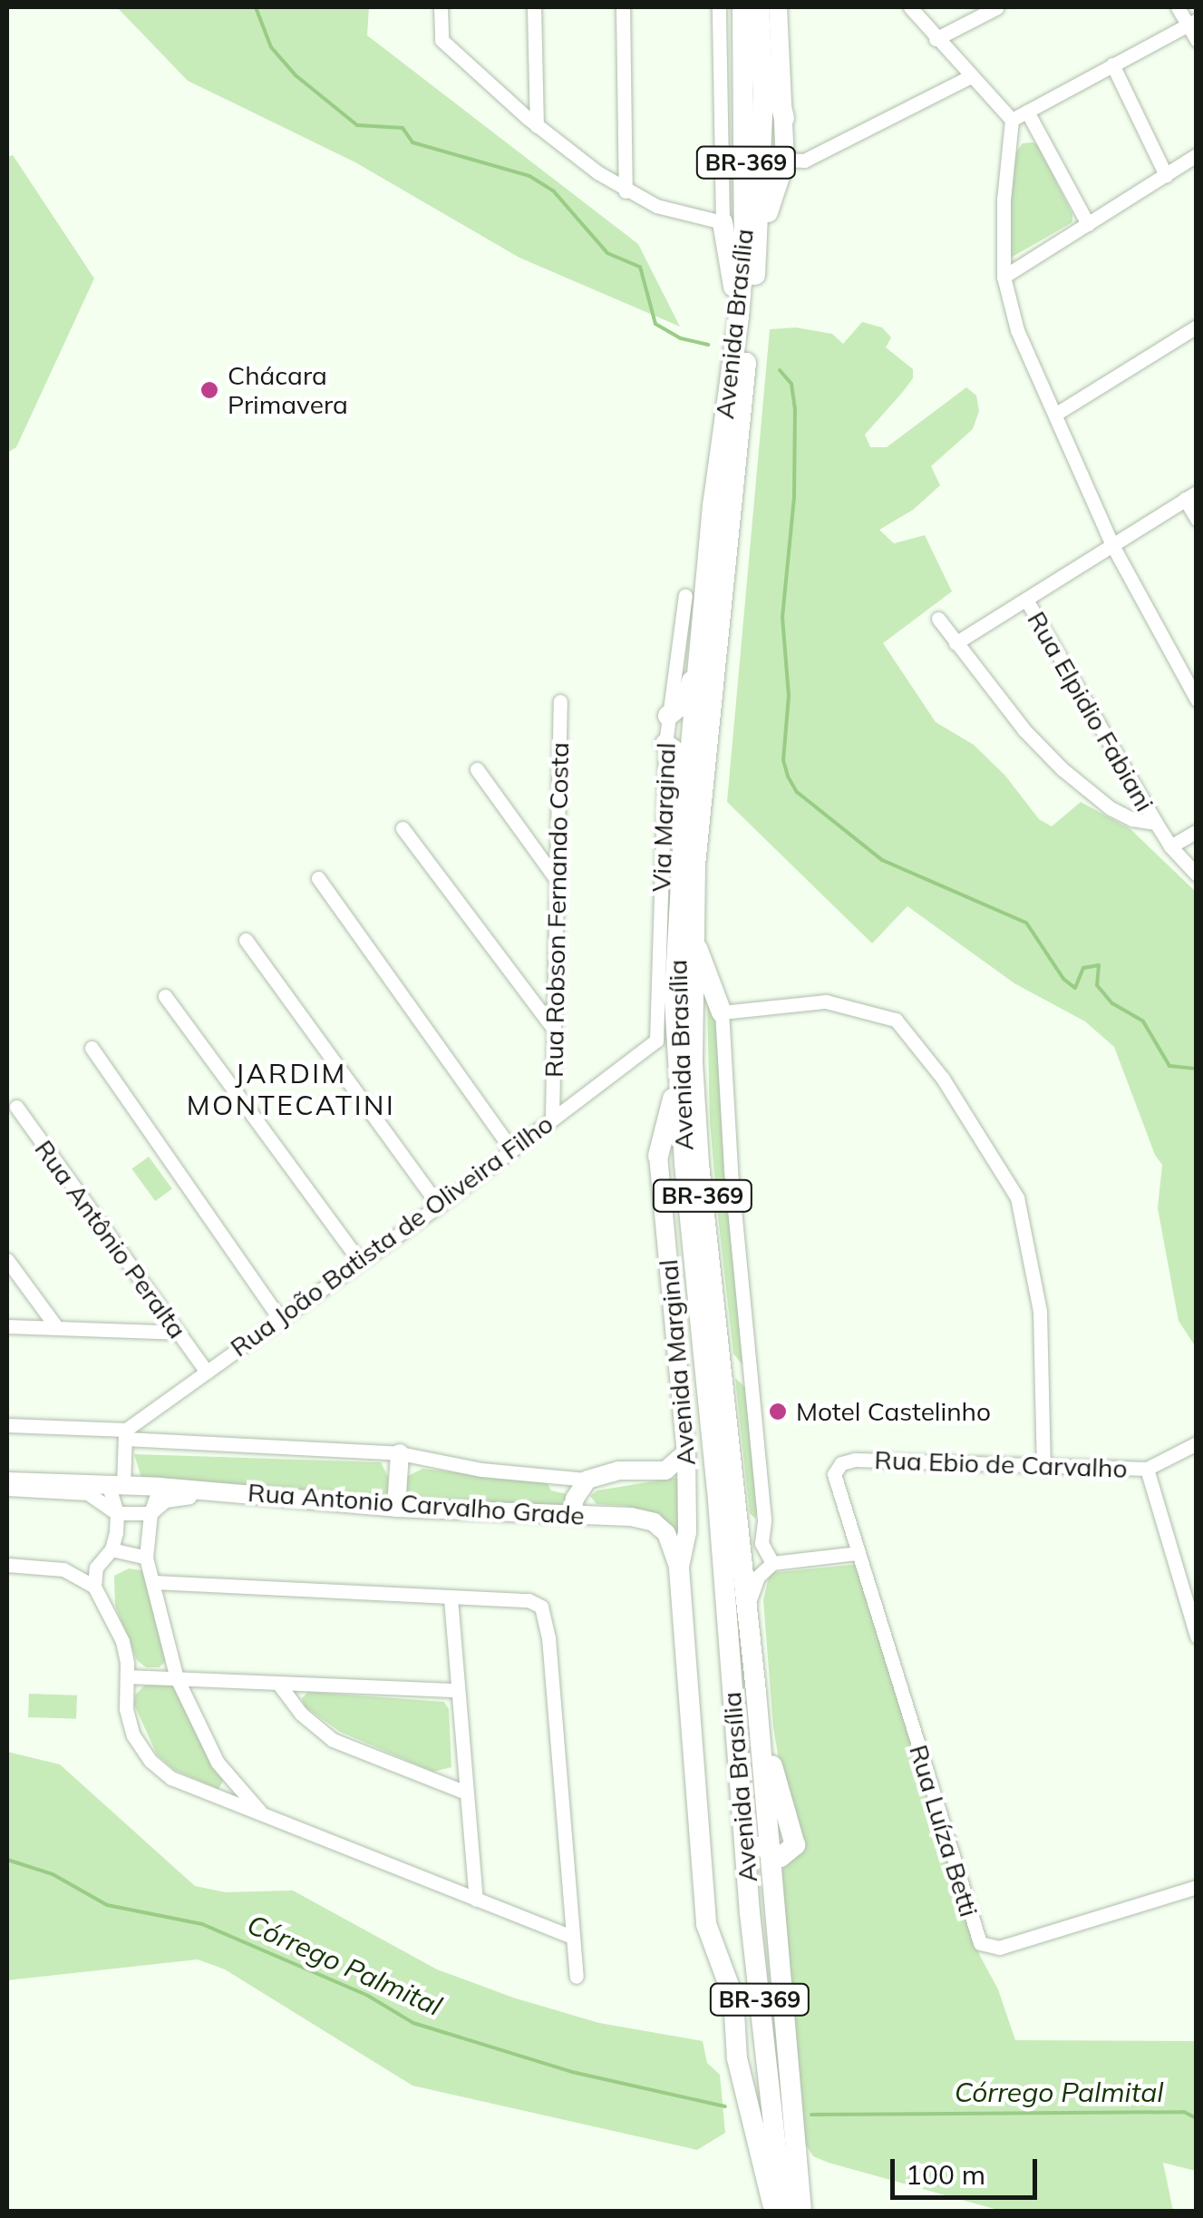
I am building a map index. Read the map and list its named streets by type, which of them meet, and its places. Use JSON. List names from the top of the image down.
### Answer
{
  "streets": {
    "highway": ["BR-369", "Avenida Brasília"],
    "main road": ["Avenida Marginal", "Rua Antonio Carvalho Grade"],
    "street": [
      "Rua Elpidio Fabiani",
      "Via Marginal",
      "Rua Robson Fernando Costa",
      "Rua João Batista de Oliveira Filho",
      "Rua Antônio Peralta",
      "Rua Ebio de Carvalho",
      "Rua Luíza Betti"
    ]
  },
  "crossings": [
    ["Via Marginal", "Rua João Batista de Oliveira Filho"],
    ["Rua Robson Fernando Costa", "Rua João Batista de Oliveira Filho"],
    ["Rua João Batista de Oliveira Filho", "Rua Antônio Peralta"],
    ["Avenida Marginal", "Rua Antonio Carvalho Grade"],
    ["Rua Ebio de Carvalho", "Rua Luíza Betti"]
  ],
  "districts": ["JARDIM MONTECATINI"],
  "water": ["Córrego Palmital"],
  "places": ["Chácara Primavera", "Motel Castelinho"],
  "scale_bar": "100 m"
}
